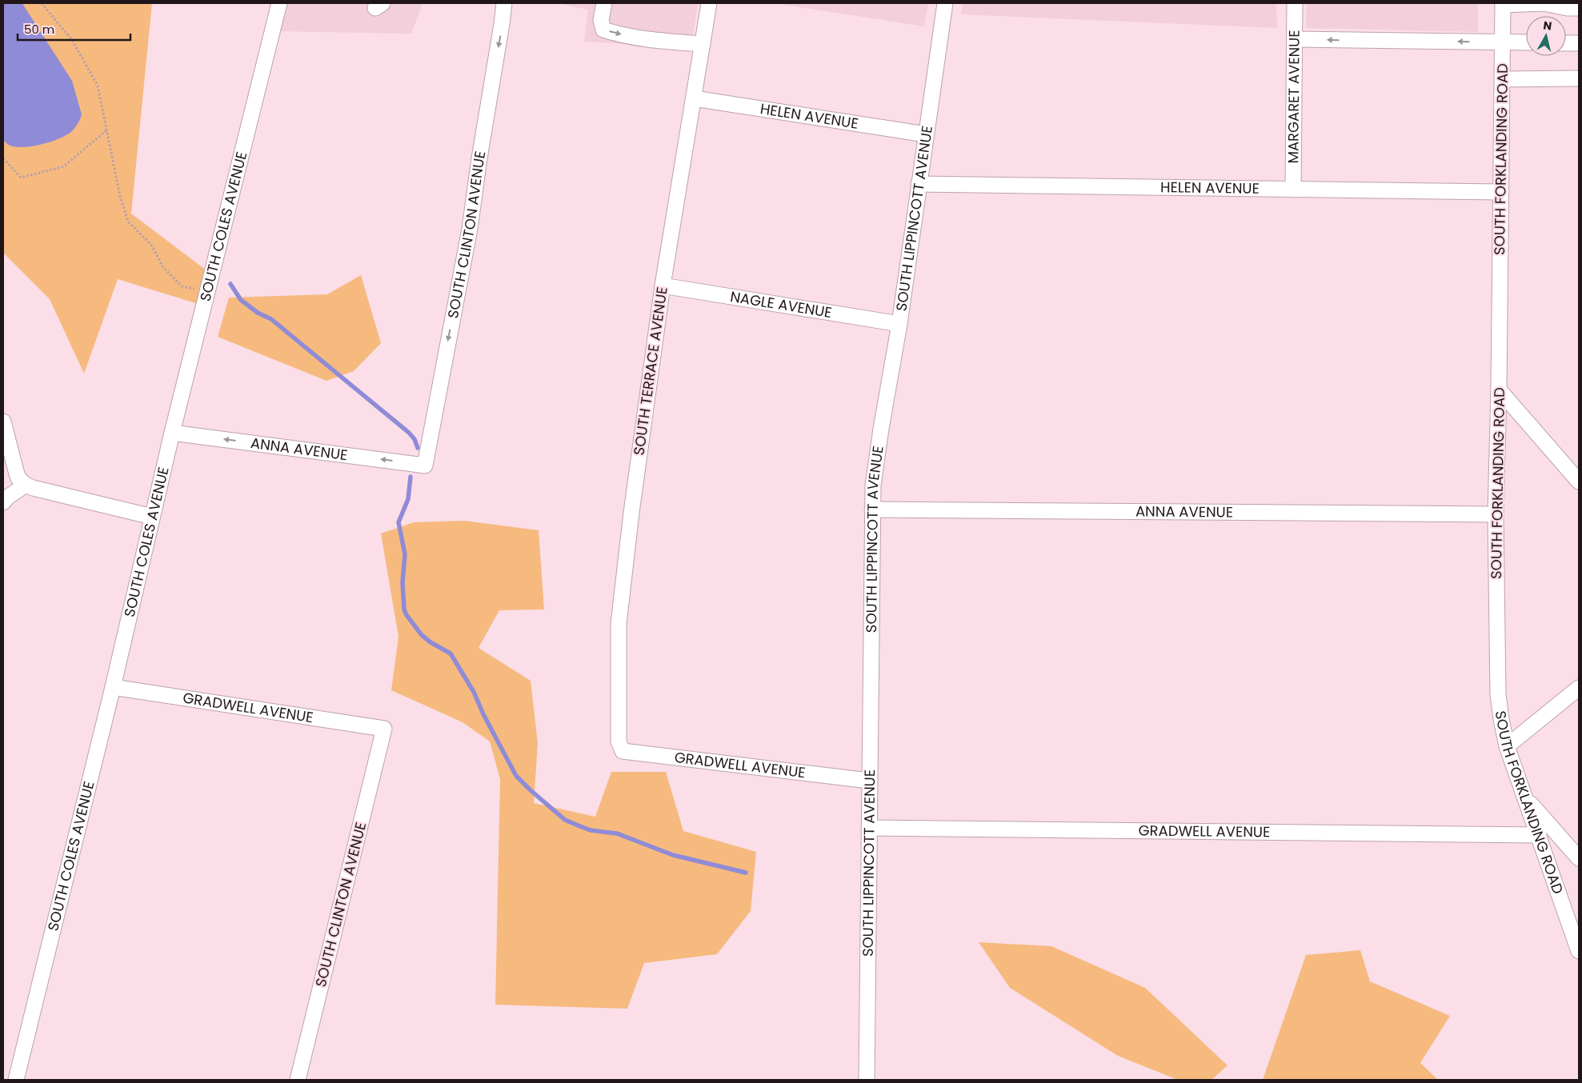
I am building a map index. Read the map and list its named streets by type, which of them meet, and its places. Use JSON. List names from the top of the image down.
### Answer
{
  "streets": {
    "street": [
      "MARGARET AVENUE",
      "HELEN AVENUE",
      "SOUTH FORKLANDING ROAD",
      "SOUTH LIPPINCOTT AVENUE",
      "SOUTH COLES AVENUE",
      "SOUTH CLINTON AVENUE",
      "NAGLE AVENUE",
      "SOUTH TERRACE AVENUE",
      "ANNA AVENUE",
      "GRADWELL AVENUE"
    ]
  },
  "crossings": [
    ["MARGARET AVENUE", "HELEN AVENUE"],
    ["HELEN AVENUE", "SOUTH FORKLANDING ROAD"],
    ["HELEN AVENUE", "SOUTH LIPPINCOTT AVENUE"],
    ["HELEN AVENUE", "SOUTH TERRACE AVENUE"],
    ["SOUTH FORKLANDING ROAD", "ANNA AVENUE"],
    ["SOUTH FORKLANDING ROAD", "GRADWELL AVENUE"],
    ["SOUTH LIPPINCOTT AVENUE", "NAGLE AVENUE"],
    ["SOUTH LIPPINCOTT AVENUE", "ANNA AVENUE"],
    ["SOUTH LIPPINCOTT AVENUE", "GRADWELL AVENUE"],
    ["SOUTH COLES AVENUE", "ANNA AVENUE"],
    ["SOUTH COLES AVENUE", "GRADWELL AVENUE"],
    ["SOUTH CLINTON AVENUE", "ANNA AVENUE"],
    ["SOUTH CLINTON AVENUE", "GRADWELL AVENUE"],
    ["NAGLE AVENUE", "SOUTH TERRACE AVENUE"],
    ["SOUTH TERRACE AVENUE", "GRADWELL AVENUE"]
  ],
  "one_way": ["SOUTH CLINTON AVENUE"],
  "scale_bar": "50 m",
  "north": "top"
}
